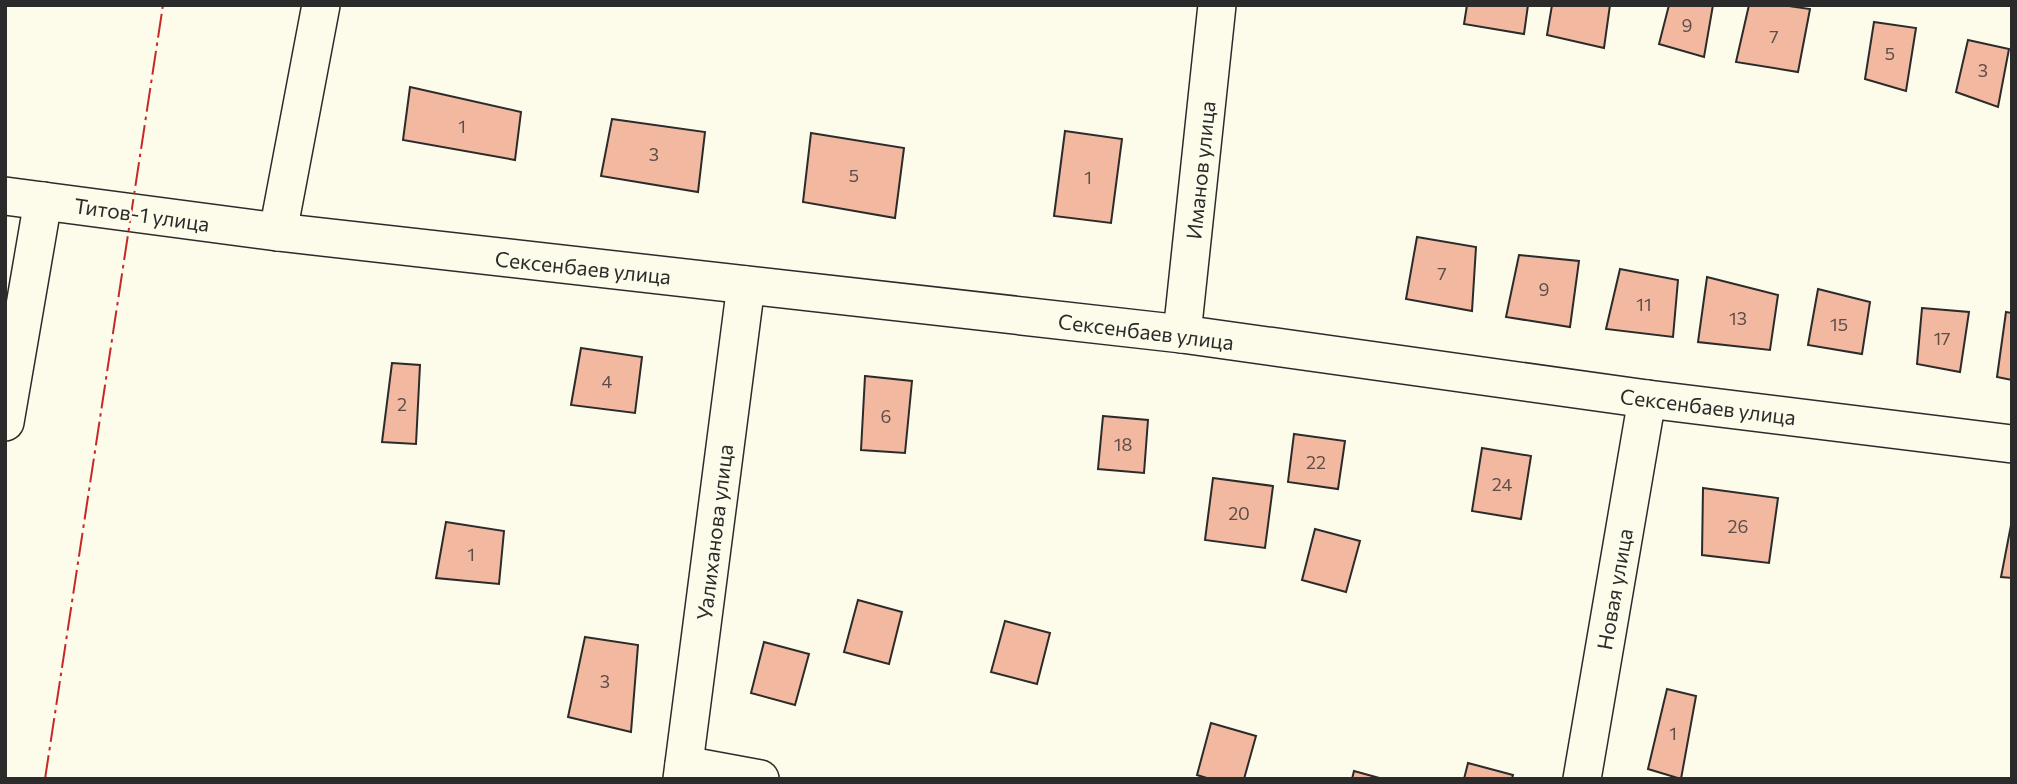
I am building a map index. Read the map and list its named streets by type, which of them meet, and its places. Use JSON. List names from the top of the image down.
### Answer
{
  "streets": {
    "street": [
      "Иманов улица",
      "Титов-1 улица",
      "Сексенбаев улица",
      "Уалиханова улица",
      "Новая улица"
    ]
  },
  "crossings": [
    ["Иманов улица", "Сексенбаев улица"],
    ["Титов-1 улица", "Сексенбаев улица"],
    ["Сексенбаев улица", "Уалиханова улица"],
    ["Сексенбаев улица", "Новая улица"]
  ],
  "house_numbers": [
    "9",
    "7",
    "5",
    "3",
    "1",
    "3",
    "5",
    "1",
    "7",
    "9",
    "11",
    "13",
    "15",
    "17",
    "4",
    "2",
    "6",
    "18",
    "22",
    "24",
    "20",
    "26",
    "1",
    "3",
    "1"
  ]
}
